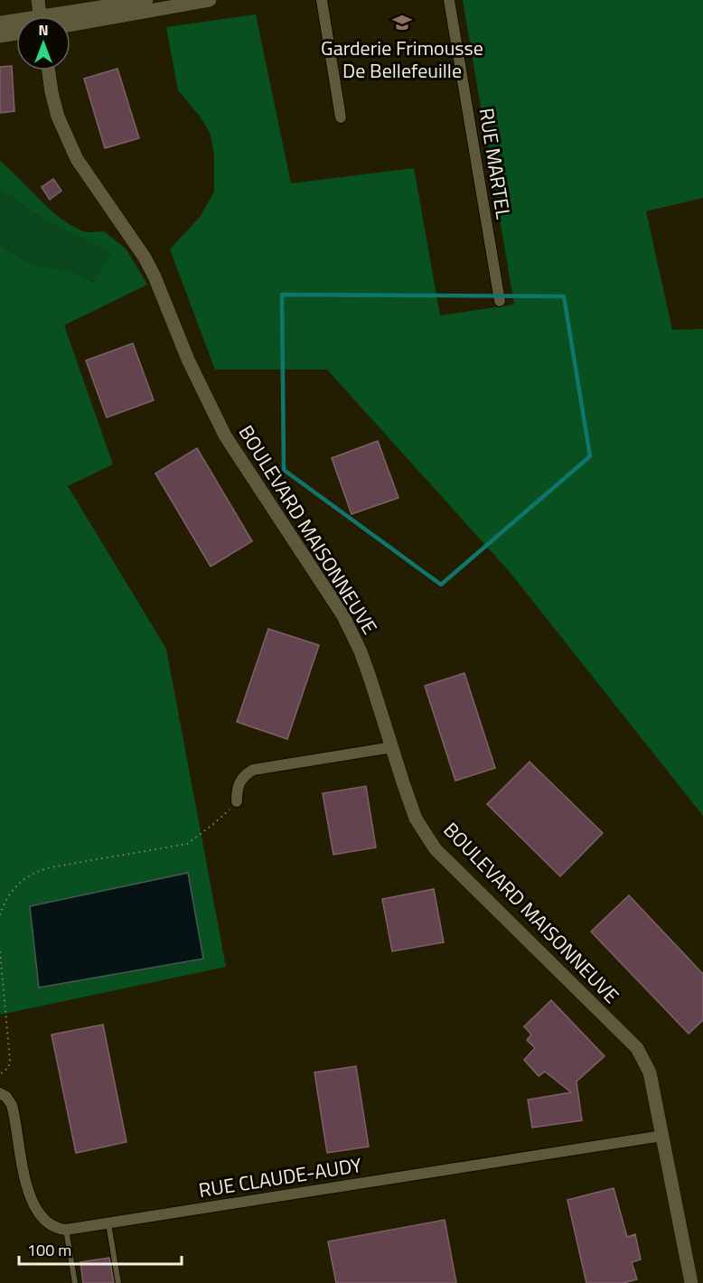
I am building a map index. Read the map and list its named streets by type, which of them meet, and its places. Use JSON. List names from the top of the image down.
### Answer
{
  "streets": {
    "street": ["RUE MARTEL", "BOULEVARD MAISONNEUVE", "RUE CLAUDE-AUDY"]
  },
  "crossings": [
    ["BOULEVARD MAISONNEUVE", "RUE CLAUDE-AUDY"]
  ],
  "places": {
    "school or university": ["Garderie Frimousse De Bellefeuille"]
  },
  "scale_bar": "100 m",
  "north": "top"
}
